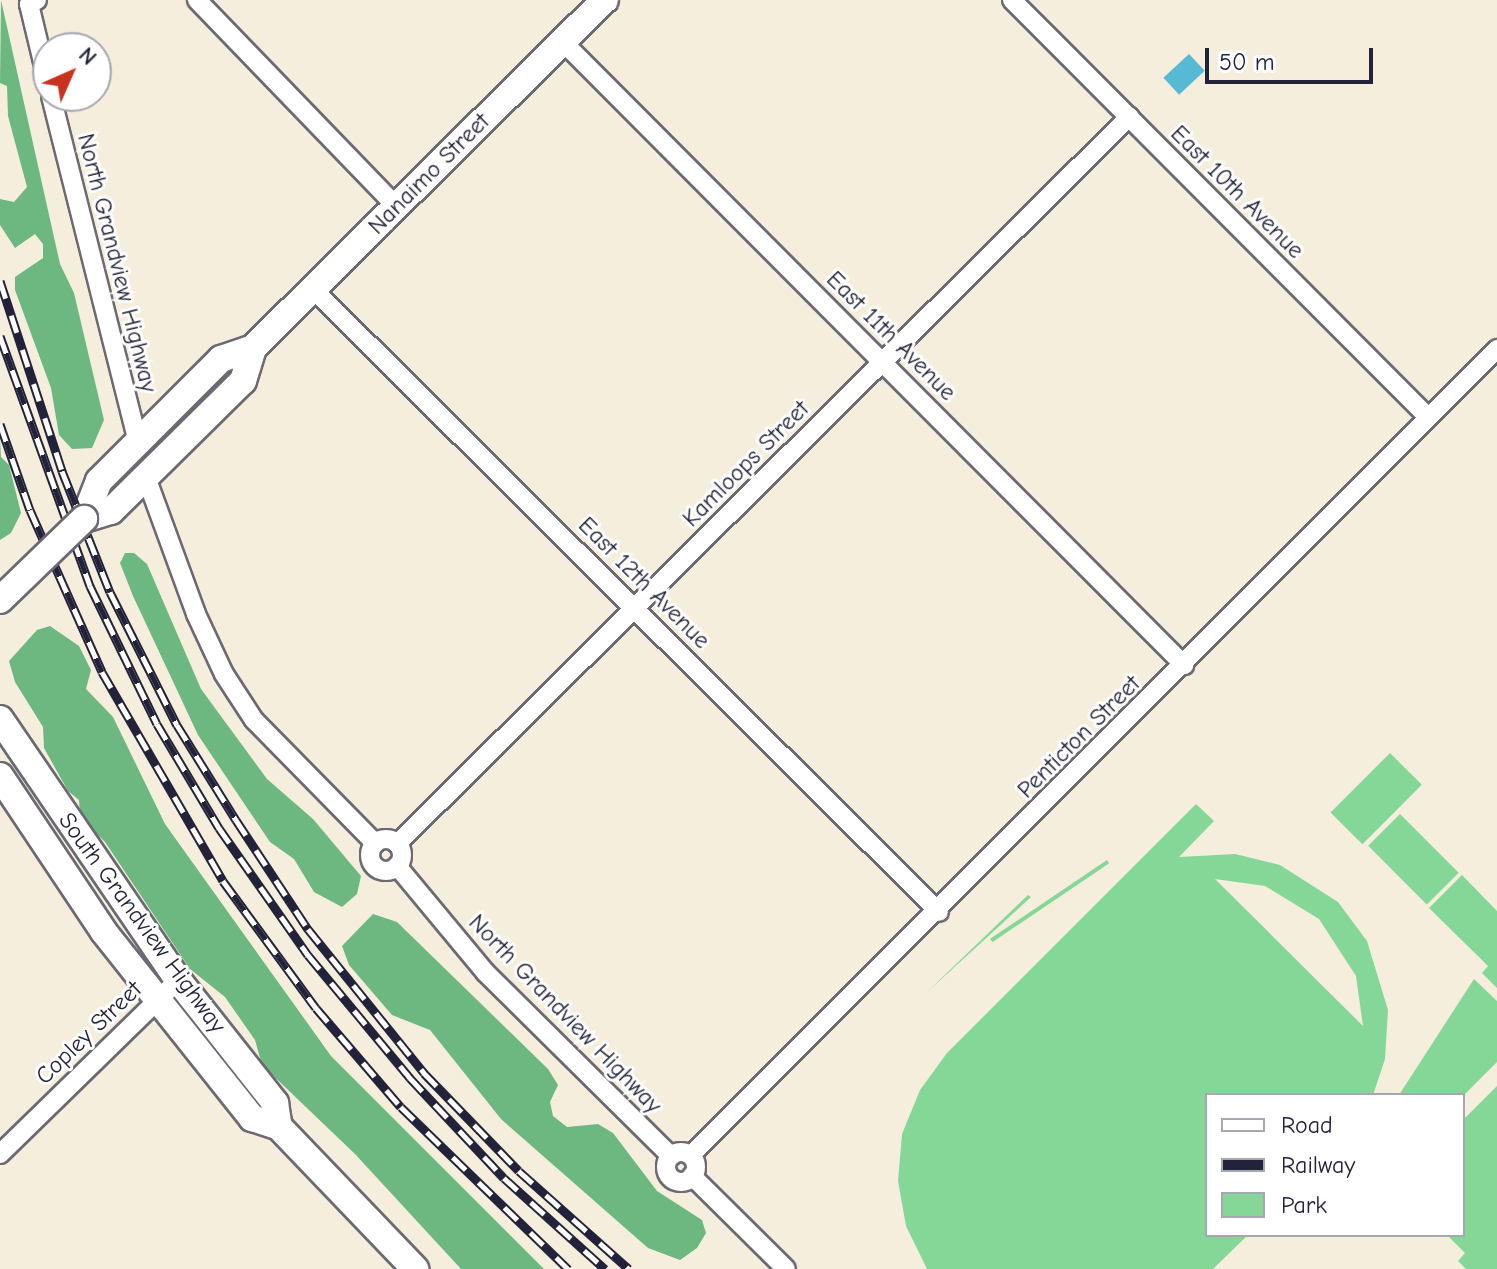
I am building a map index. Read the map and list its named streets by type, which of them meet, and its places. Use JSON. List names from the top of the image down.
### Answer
{
  "streets": {
    "main road": ["Nanaimo Street", "South Grandview Highway"],
    "street": [
      "East 10th Avenue",
      "North Grandview Highway",
      "East 11th Avenue",
      "Kamloops Street",
      "East 12th Avenue",
      "Penticton Street",
      "Copley Street"
    ]
  },
  "crossings": [
    ["Nanaimo Street", "North Grandview Highway"],
    ["Nanaimo Street", "East 11th Avenue"],
    ["Nanaimo Street", "East 12th Avenue"],
    ["East 10th Avenue", "Kamloops Street"],
    ["East 10th Avenue", "Penticton Street"],
    ["North Grandview Highway", "Kamloops Street"],
    ["North Grandview Highway", "Penticton Street"],
    ["East 11th Avenue", "Kamloops Street"],
    ["East 11th Avenue", "Penticton Street"],
    ["Kamloops Street", "East 12th Avenue"],
    ["East 12th Avenue", "Penticton Street"],
    ["South Grandview Highway", "Copley Street"]
  ],
  "legend": ["Road", "Railway", "Park"],
  "scale_bar": "50 m",
  "north": "top right"
}
